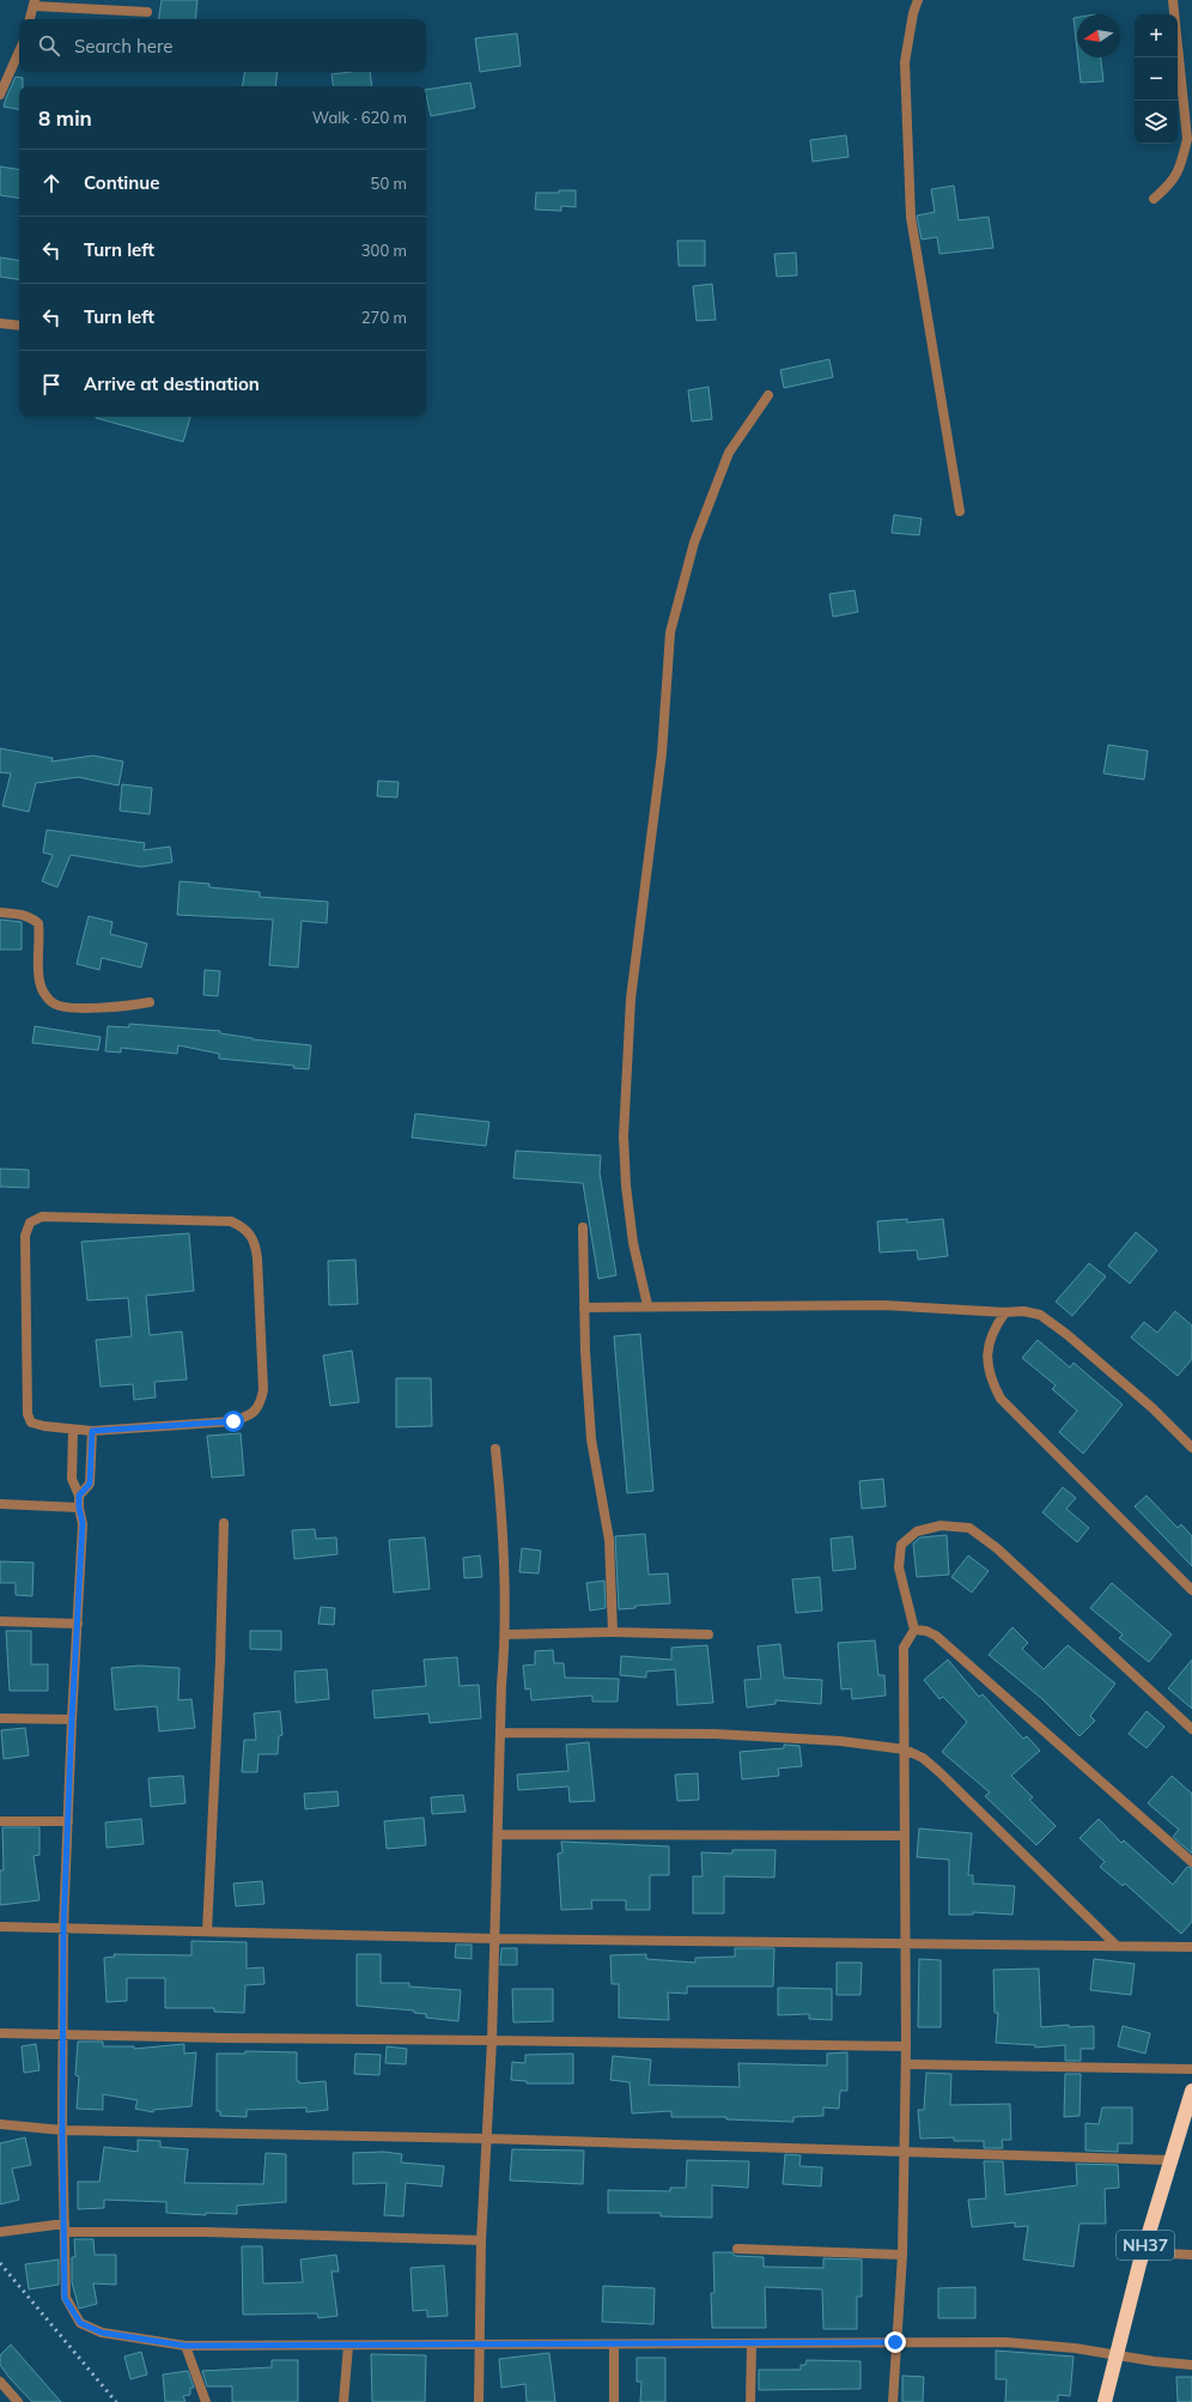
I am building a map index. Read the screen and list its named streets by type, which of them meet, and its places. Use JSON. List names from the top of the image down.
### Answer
{
  "streets": {
    "highway": ["NH37"]
  },
  "north": "left",
  "page": {
    "map_buttons": ["+", "−"],
    "search": "Search here",
    "heading": ["8 min", "Walk · 620 m"],
    "list": [
      ["Continue", "50 m"],
      ["Turn left", "300 m"],
      ["Turn left", "270 m"],
      "Arrive at destination"
    ]
  }
}
